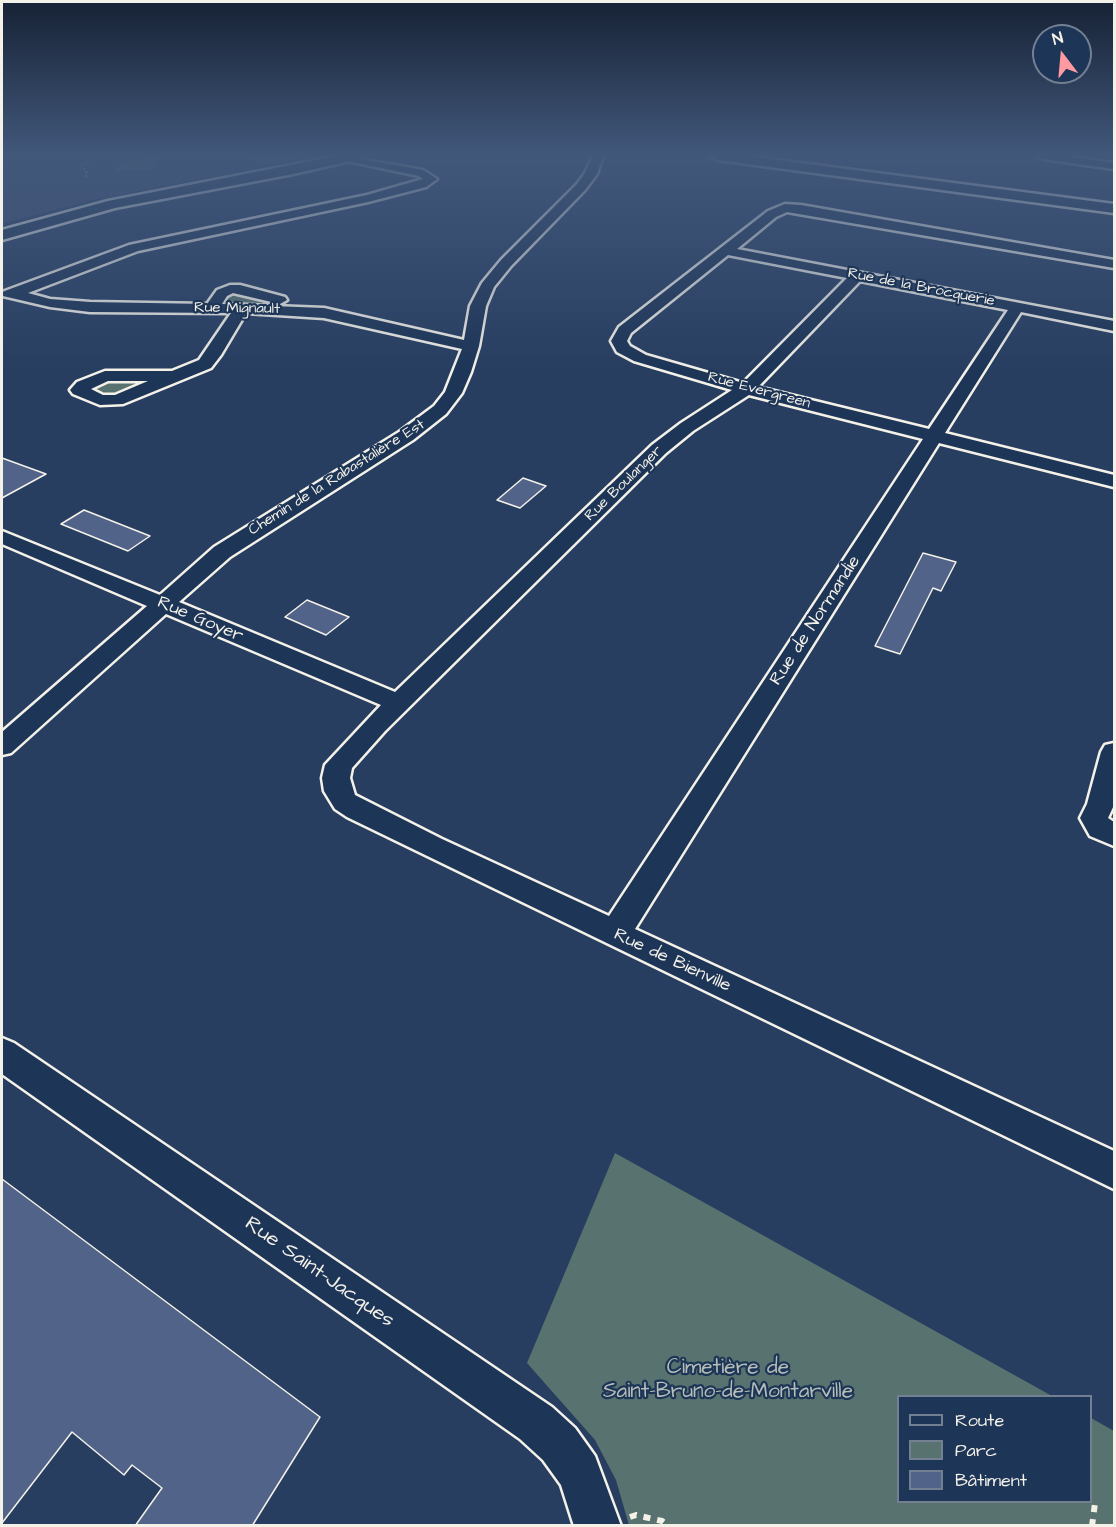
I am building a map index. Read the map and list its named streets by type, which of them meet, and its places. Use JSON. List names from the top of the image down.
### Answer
{
  "streets": {
    "street": [
      "Rue de la Brocquerie",
      "Rue Mignault",
      "Rue Evergreen",
      "Chemin de la Rabastalière Est",
      "Rue Boulanger",
      "Rue Goyer",
      "Rue de Normandie",
      "Rue de Bienville",
      "Rue Saint-Jacques"
    ]
  },
  "crossings": [
    ["Rue de la Brocquerie", "Rue Evergreen"],
    ["Rue de la Brocquerie", "Rue Boulanger"],
    ["Rue de la Brocquerie", "Rue de Normandie"],
    ["Rue Mignault", "Chemin de la Rabastalière Est"],
    ["Rue Evergreen", "Rue Boulanger"],
    ["Rue Evergreen", "Rue de Normandie"],
    ["Chemin de la Rabastalière Est", "Rue Goyer"],
    ["Rue Boulanger", "Rue Goyer"],
    ["Rue Boulanger", "Rue de Bienville"],
    ["Rue Goyer", "Rue de Bienville"],
    ["Rue de Normandie", "Rue de Bienville"]
  ],
  "parks": ["Cimetière de Saint-Bruno-de-Montarville"],
  "legend": ["Route", "Parc", "Bâtiment"],
  "north": "top"
}
